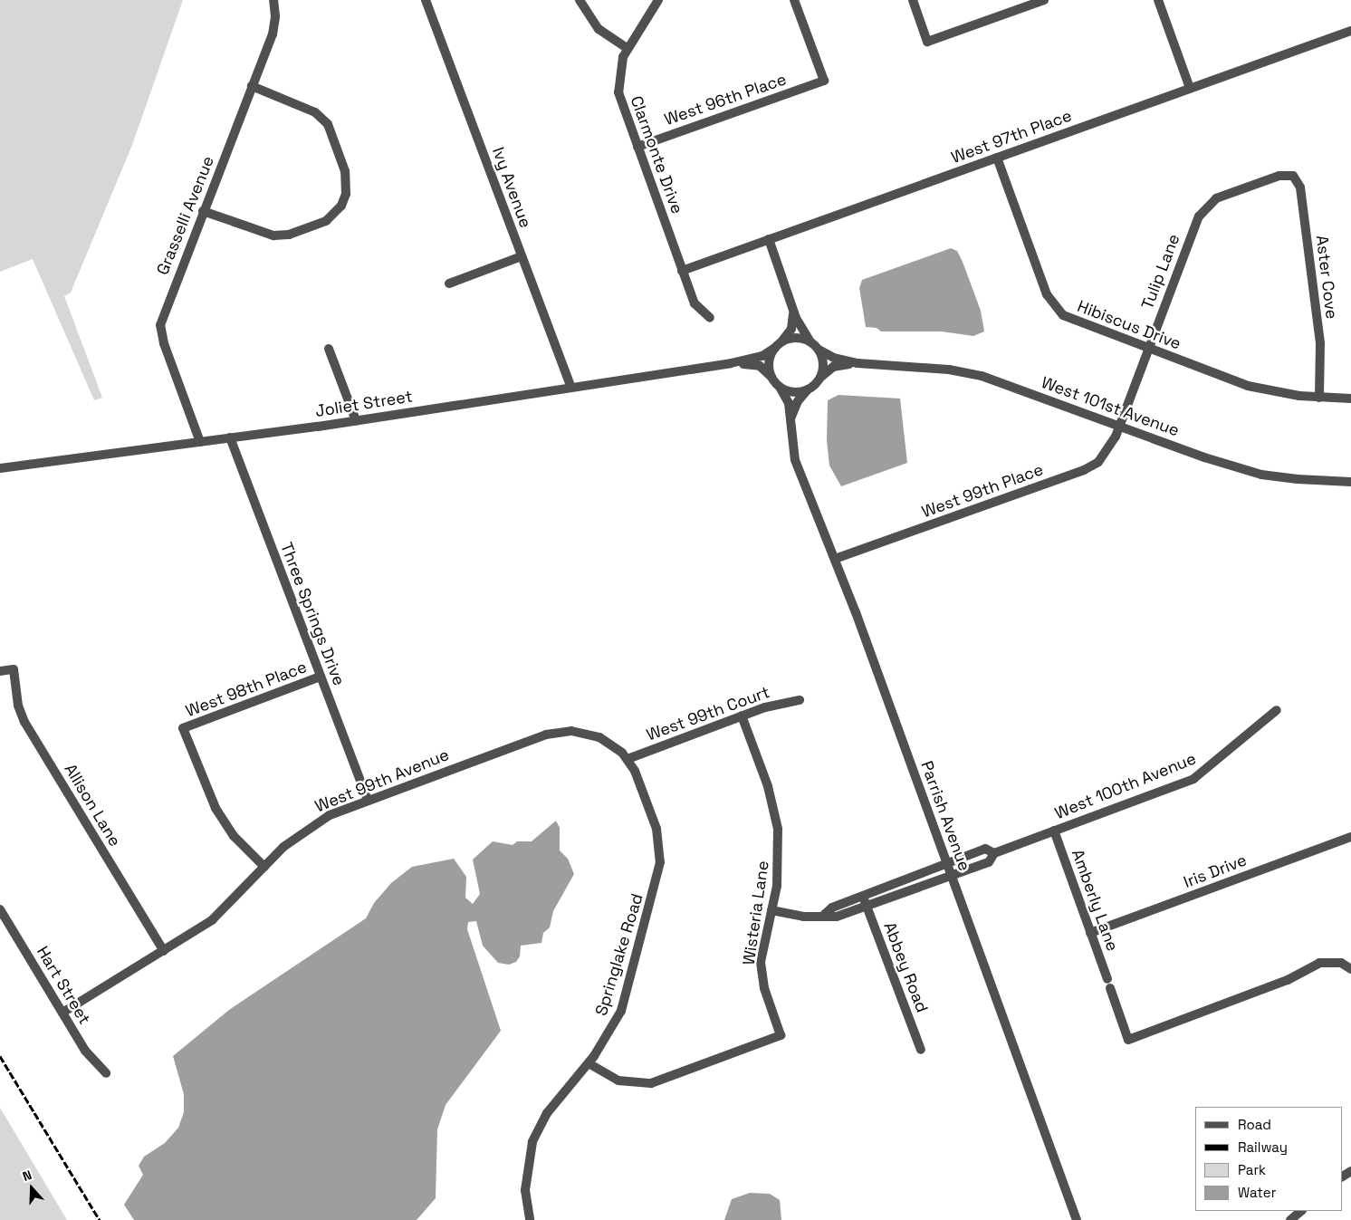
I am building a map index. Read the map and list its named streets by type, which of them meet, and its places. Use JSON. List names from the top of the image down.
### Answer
{
  "streets": {
    "street": [
      "West 96th Place",
      "West 97th Place",
      "Clarmonte Drive",
      "Ivy Avenue",
      "Grasselli Avenue",
      "Tulip Lane",
      "Aster Cove",
      "Hibiscus Drive",
      "Joliet Street",
      "West 101st Avenue",
      "West 99th Place",
      "Three Springs Drive",
      "West 98th Place",
      "West 99th Court",
      "West 99th Avenue",
      "West 100th Avenue",
      "Allison Lane",
      "Parrish Avenue",
      "Iris Drive",
      "Amberly Lane",
      "Wisteria Lane",
      "Springlake Road",
      "Abbey Road",
      "Hart Street"
    ]
  },
  "crossings": [
    ["West 96th Place", "Clarmonte Drive"],
    ["West 97th Place", "Clarmonte Drive"],
    ["West 97th Place", "Hibiscus Drive"],
    ["Ivy Avenue", "Joliet Street"],
    ["Grasselli Avenue", "Joliet Street"],
    ["Tulip Lane", "Aster Cove"],
    ["Tulip Lane", "Hibiscus Drive"],
    ["Tulip Lane", "West 101st Avenue"],
    ["Tulip Lane", "West 99th Place"],
    ["Aster Cove", "Hibiscus Drive"],
    ["Joliet Street", "West 101st Avenue"],
    ["Joliet Street", "Three Springs Drive"],
    ["Joliet Street", "Parrish Avenue"],
    ["West 101st Avenue", "West 99th Place"],
    ["West 101st Avenue", "Parrish Avenue"],
    ["West 99th Place", "Parrish Avenue"],
    ["Three Springs Drive", "West 98th Place"],
    ["Three Springs Drive", "West 99th Avenue"],
    ["West 98th Place", "West 99th Avenue"],
    ["West 99th Court", "West 99th Avenue"],
    ["West 99th Court", "Wisteria Lane"],
    ["West 99th Court", "Springlake Road"],
    ["West 99th Avenue", "Allison Lane"],
    ["West 99th Avenue", "Springlake Road"],
    ["West 99th Avenue", "Hart Street"],
    ["West 100th Avenue", "Parrish Avenue"],
    ["West 100th Avenue", "Amberly Lane"],
    ["West 100th Avenue", "Wisteria Lane"],
    ["West 100th Avenue", "Abbey Road"],
    ["Iris Drive", "Amberly Lane"],
    ["Wisteria Lane", "Springlake Road"]
  ],
  "legend": [
    "Road",
    "Railway",
    "Park",
    "Water"
  ],
  "north": "top"
}
